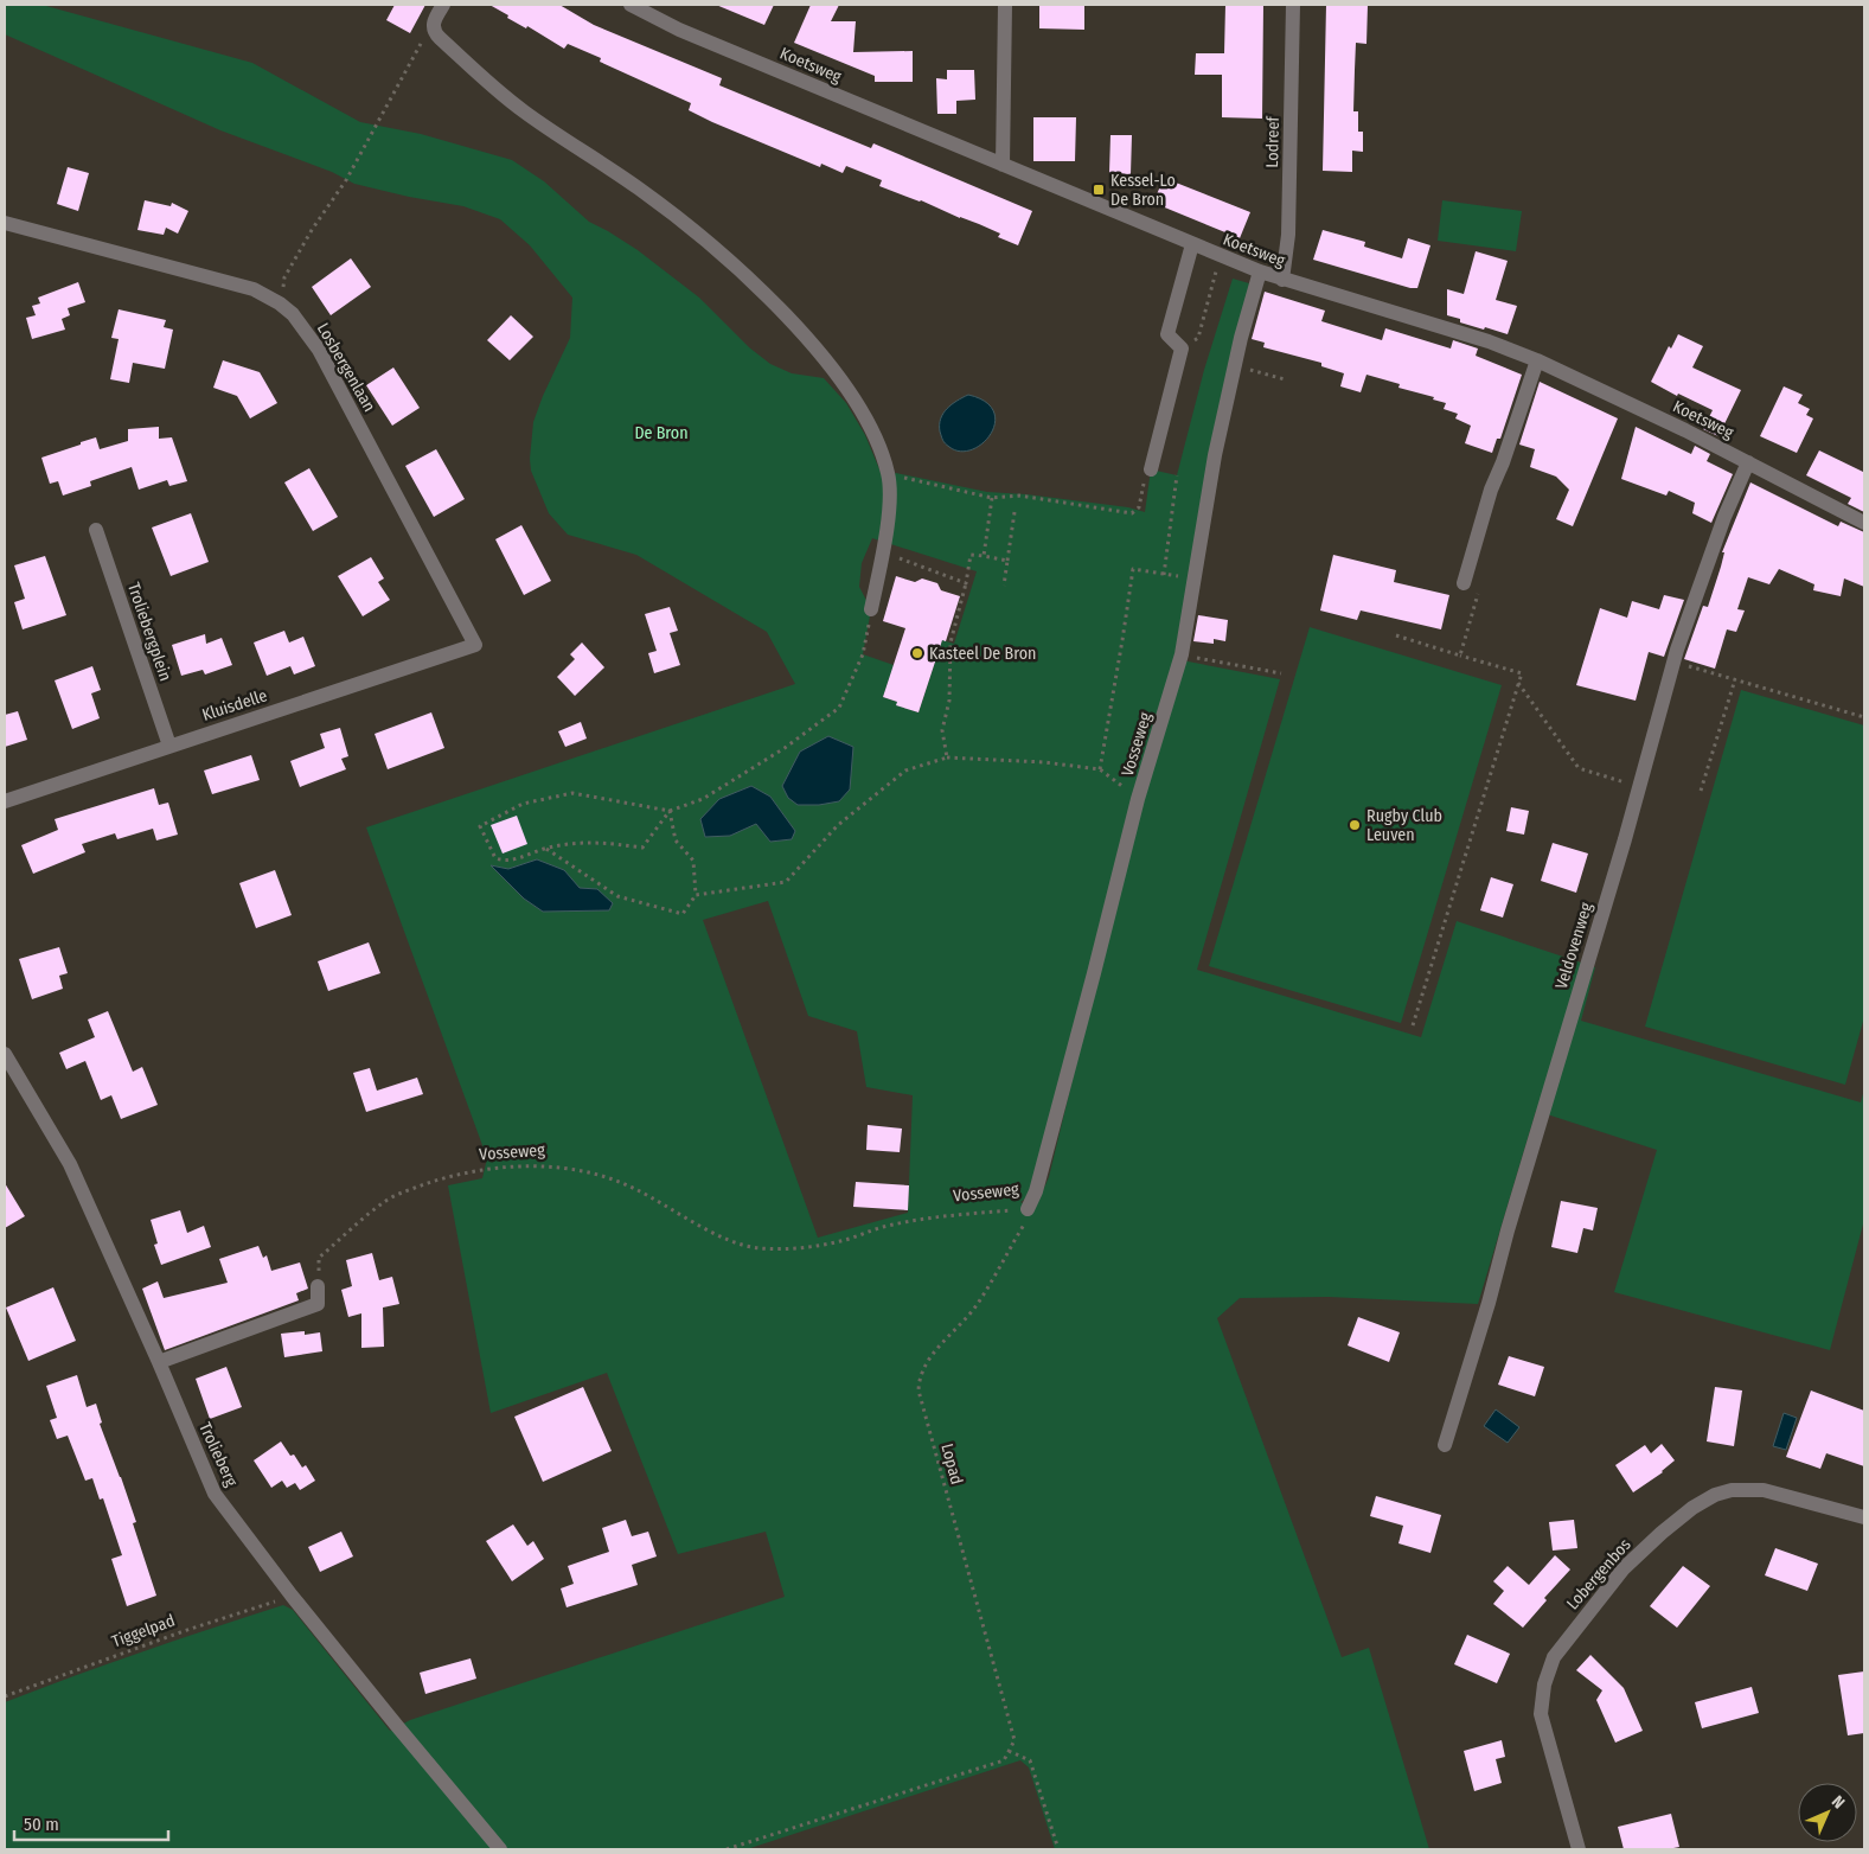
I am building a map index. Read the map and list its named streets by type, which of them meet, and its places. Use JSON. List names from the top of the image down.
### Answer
{
  "streets": {
    "street": [
      "Koetsweg",
      "Lodreef",
      "Losbergenlaan",
      "Troliebergplein",
      "Kluisdelle",
      "Vosseweg",
      "Veldovenweg",
      "Trolieberg",
      "Lobergenbos"
    ],
    "path": ["Lopad", "Tiggelpad"]
  },
  "crossings": [
    ["Koetsweg", "Lodreef"],
    ["Koetsweg", "Vosseweg"],
    ["Koetsweg", "Veldovenweg"],
    ["Losbergenlaan", "Kluisdelle"],
    ["Troliebergplein", "Kluisdelle"],
    ["Vosseweg", "Lopad"],
    ["Trolieberg", "Tiggelpad"]
  ],
  "parks": ["De Bron"],
  "places": {
    "transit": ["Kessel-Lo De Bron"],
    "other": ["Kasteel De Bron", "Rugby Club Leuven"]
  },
  "scale_bar": "50 m",
  "north": "top right"
}
